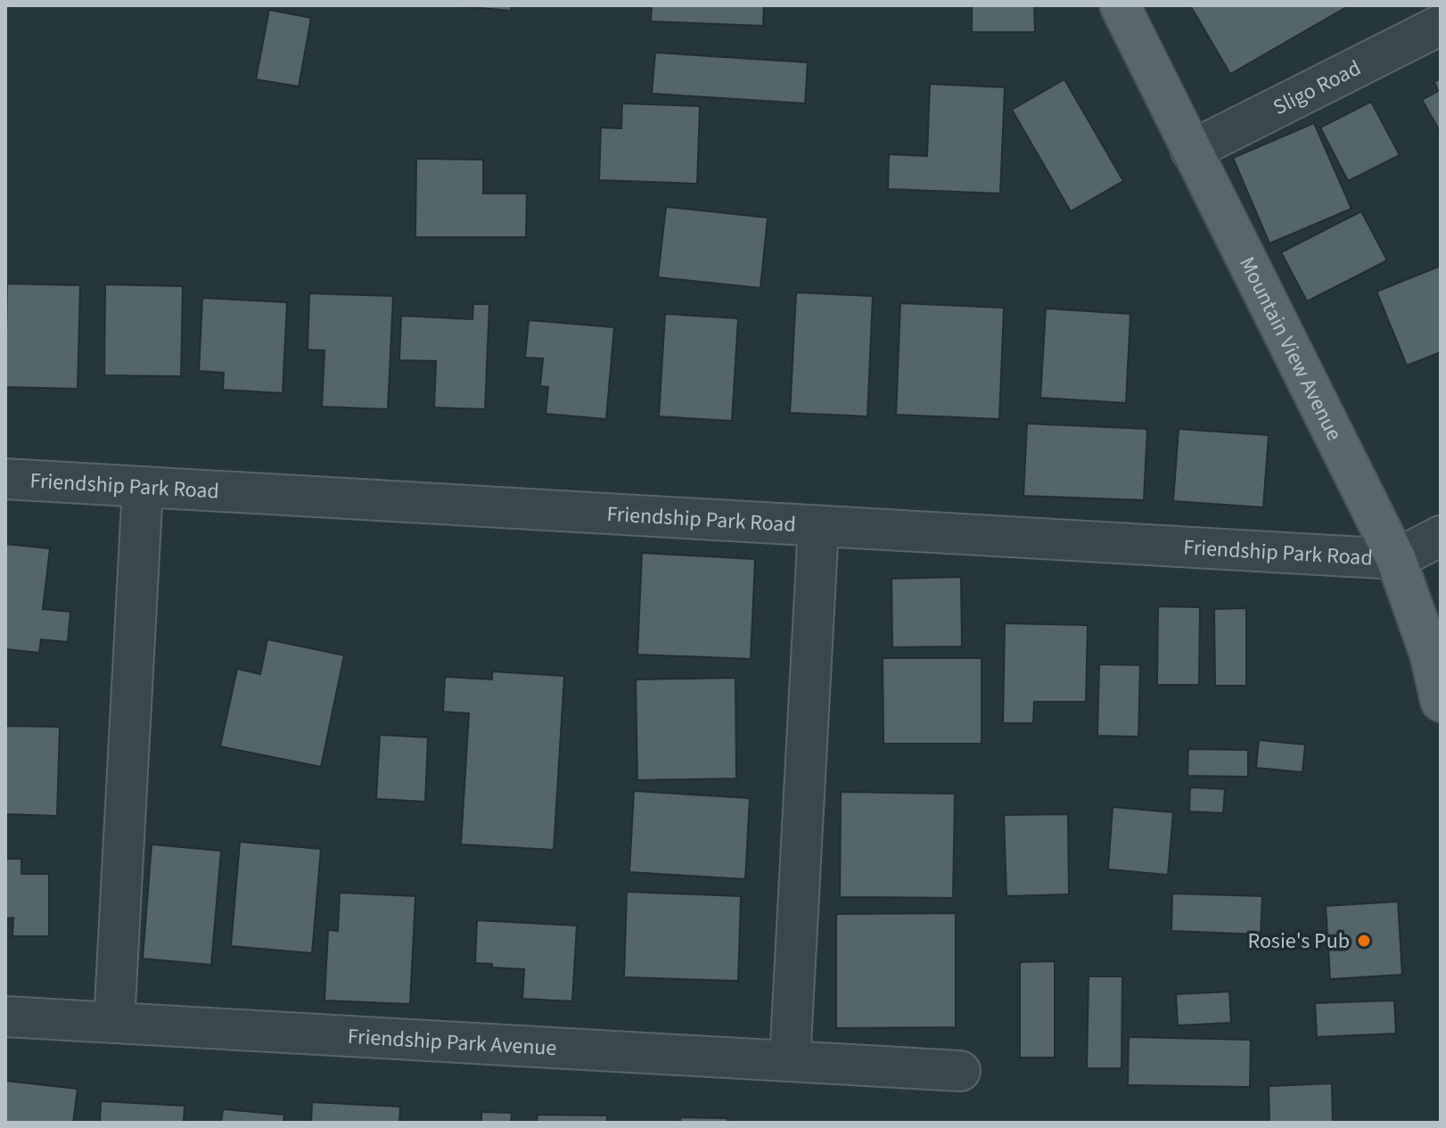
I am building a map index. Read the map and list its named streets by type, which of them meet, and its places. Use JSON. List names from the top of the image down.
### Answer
{
  "streets": {
    "main road": ["Mountain View Avenue"],
    "street": ["Sligo Road", "Friendship Park Road", "Friendship Park Avenue"]
  },
  "crossings": [
    ["Sligo Road", "Mountain View Avenue"],
    ["Mountain View Avenue", "Friendship Park Road"]
  ],
  "places": ["Rosie's Pub"]
}
